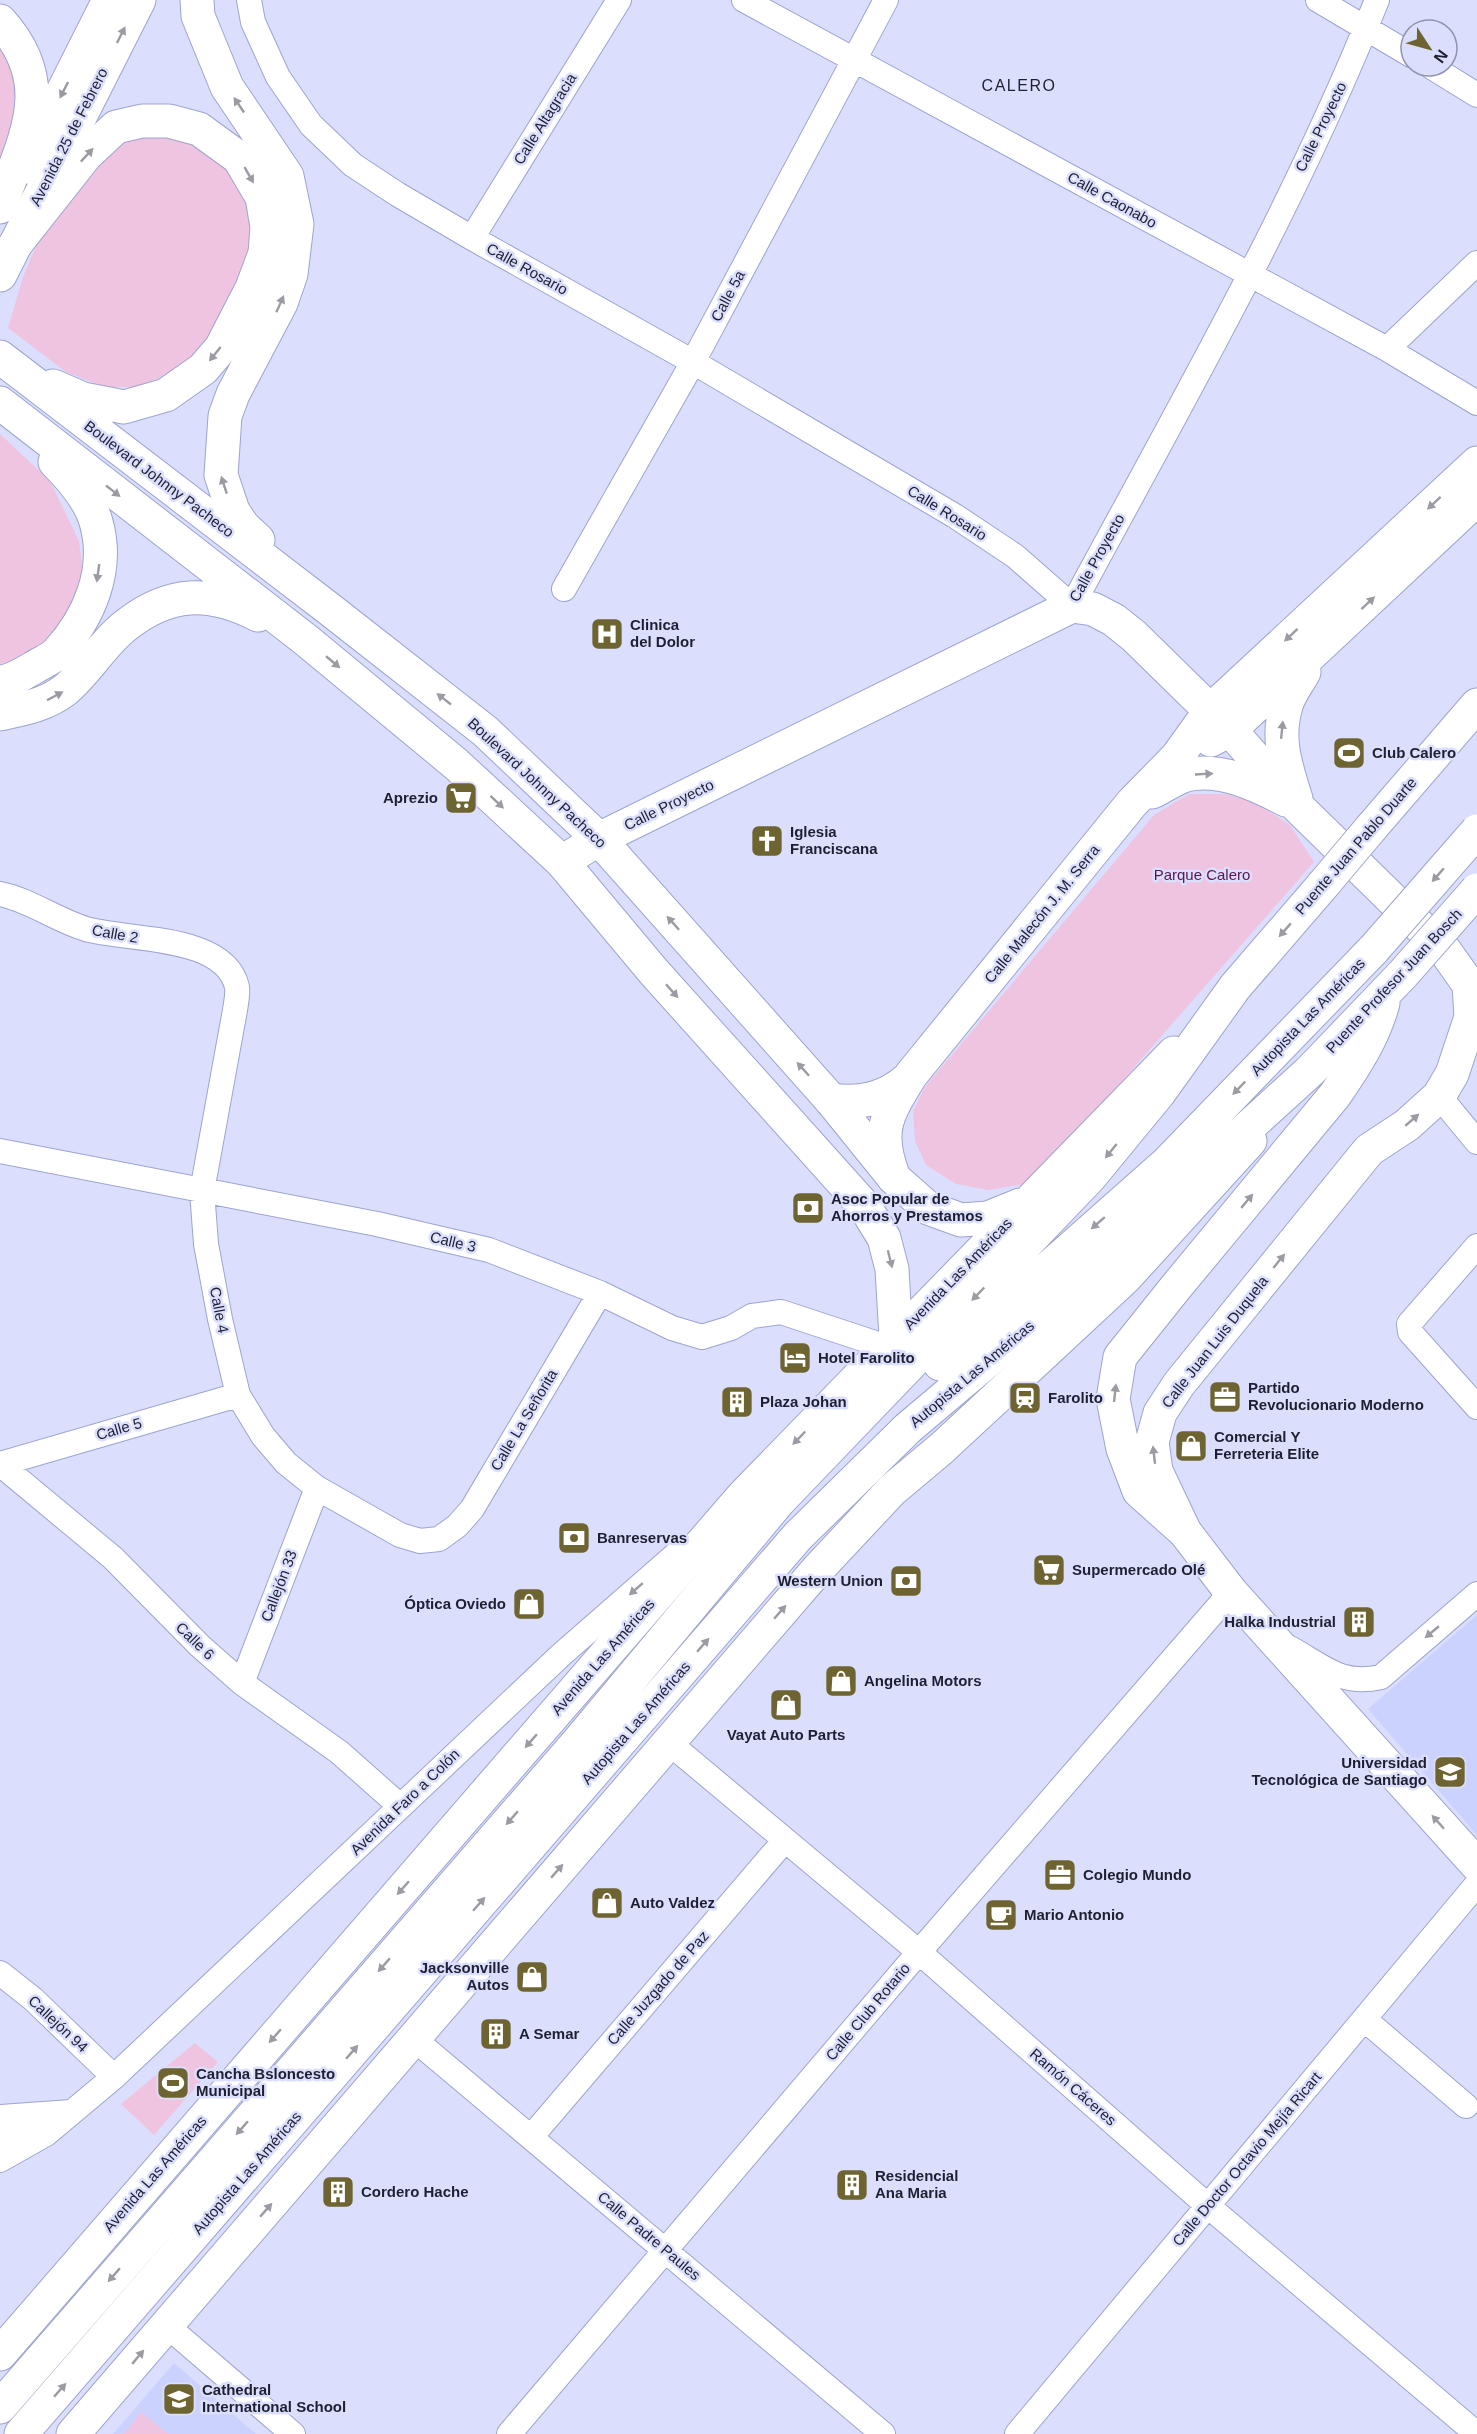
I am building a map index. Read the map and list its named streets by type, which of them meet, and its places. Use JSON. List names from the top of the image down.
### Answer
{
  "streets": {
    "main road": [
      "Calle Proyecto",
      "Avenida 25 de Febrero",
      "Calle Rosario",
      "Boulevard Johnny Pacheco",
      "Puente Juan Pablo Duarte",
      "Calle Malecón J. M. Serra",
      "Puente Profesor Juan Bosch",
      "Autopista Las Américas",
      "Avenida Las Américas",
      "Calle Juan Luis Duquela"
    ],
    "street": [
      "Calle Altagracia",
      "Calle Caonabo",
      "Calle 5a",
      "Calle 2",
      "Calle 3",
      "Calle 4",
      "Calle La Señorita",
      "Calle 5",
      "Callejón 33",
      "Calle 6",
      "Avenida Faro a Colón",
      "Calle Juzgado de Paz",
      "Calle Club Rotario",
      "Callejón 94",
      "Ramón Cáceres",
      "Calle Doctor Octavio Mejía Ricart",
      "Calle Padre Paules"
    ]
  },
  "crossings": [
    ["Calle Altagracia", "Calle Rosario"],
    ["Calle Proyecto", "Calle Caonabo"],
    ["Calle Proyecto", "Calle Rosario"],
    ["Calle Proyecto", "Boulevard Johnny Pacheco"],
    ["Calle Caonabo", "Calle 5a"],
    ["Calle Rosario", "Calle 5a"],
    ["Calle Rosario", "Calle Malecón J. M. Serra"],
    ["Calle Rosario", "Calle Juan Luis Duquela"],
    ["Boulevard Johnny Pacheco", "Calle Malecón J. M. Serra"],
    ["Boulevard Johnny Pacheco", "Avenida Las Américas"],
    ["Puente Juan Pablo Duarte", "Autopista Las Américas"],
    ["Puente Juan Pablo Duarte", "Avenida Las Américas"],
    ["Calle 2", "Calle 4"],
    ["Puente Profesor Juan Bosch", "Autopista Las Américas"],
    ["Autopista Las Américas", "Avenida Las Américas"],
    ["Calle 3", "Avenida Las Américas"],
    ["Calle 3", "Calle 4"],
    ["Calle 3", "Calle La Señorita"],
    ["Avenida Las Américas", "Avenida Faro a Colón"],
    ["Calle 4", "Calle La Señorita"],
    ["Calle 4", "Calle 5"],
    ["Calle 4", "Callejón 33"],
    ["Calle Juan Luis Duquela", "Calle Club Rotario"],
    ["Calle 5", "Calle 6"],
    ["Callejón 33", "Calle 6"],
    ["Calle 6", "Avenida Faro a Colón"],
    ["Avenida Faro a Colón", "Callejón 94"],
    ["Calle Juzgado de Paz", "Ramón Cáceres"],
    ["Calle Juzgado de Paz", "Calle Padre Paules"],
    ["Calle Club Rotario", "Ramón Cáceres"],
    ["Calle Club Rotario", "Calle Padre Paules"],
    ["Ramón Cáceres", "Calle Doctor Octavio Mejía Ricart"]
  ],
  "one_way": ["Avenida Faro a Colón"],
  "districts": ["CALERO"],
  "parks": ["Parque Calero"],
  "places": {
    "hospital": ["Clinica del Dolor"],
    "sports": ["Club Calero", "Cancha Bsloncesto Municipal"],
    "supermarket": ["Aprezio", "Supermercado Olé"],
    "church": ["Iglesia Franciscana"],
    "bank": ["Asoc Popular de Ahorros y Prestamos", "Banreservas", "Western Union"],
    "hotel": ["Hotel Farolito"],
    "office": ["Partido Revolucionario Moderno", "Colegio Mundo"],
    "station": ["Farolito"],
    "building": [
      "Plaza Johan",
      "Halka Industrial",
      "A Semar",
      "Residencial Ana Maria",
      "Cordero Hache"
    ],
    "shop": [
      "Comercial Y Ferreteria Elite",
      "Óptica Oviedo",
      "Angelina Motors",
      "Vayat Auto Parts",
      "Auto Valdez",
      "Jacksonville Autos"
    ],
    "school or university": ["Universidad Tecnológica de Santiago", "Cathedral International School"],
    "cafe": ["Mario Antonio"]
  },
  "north": "bottom right"
}
